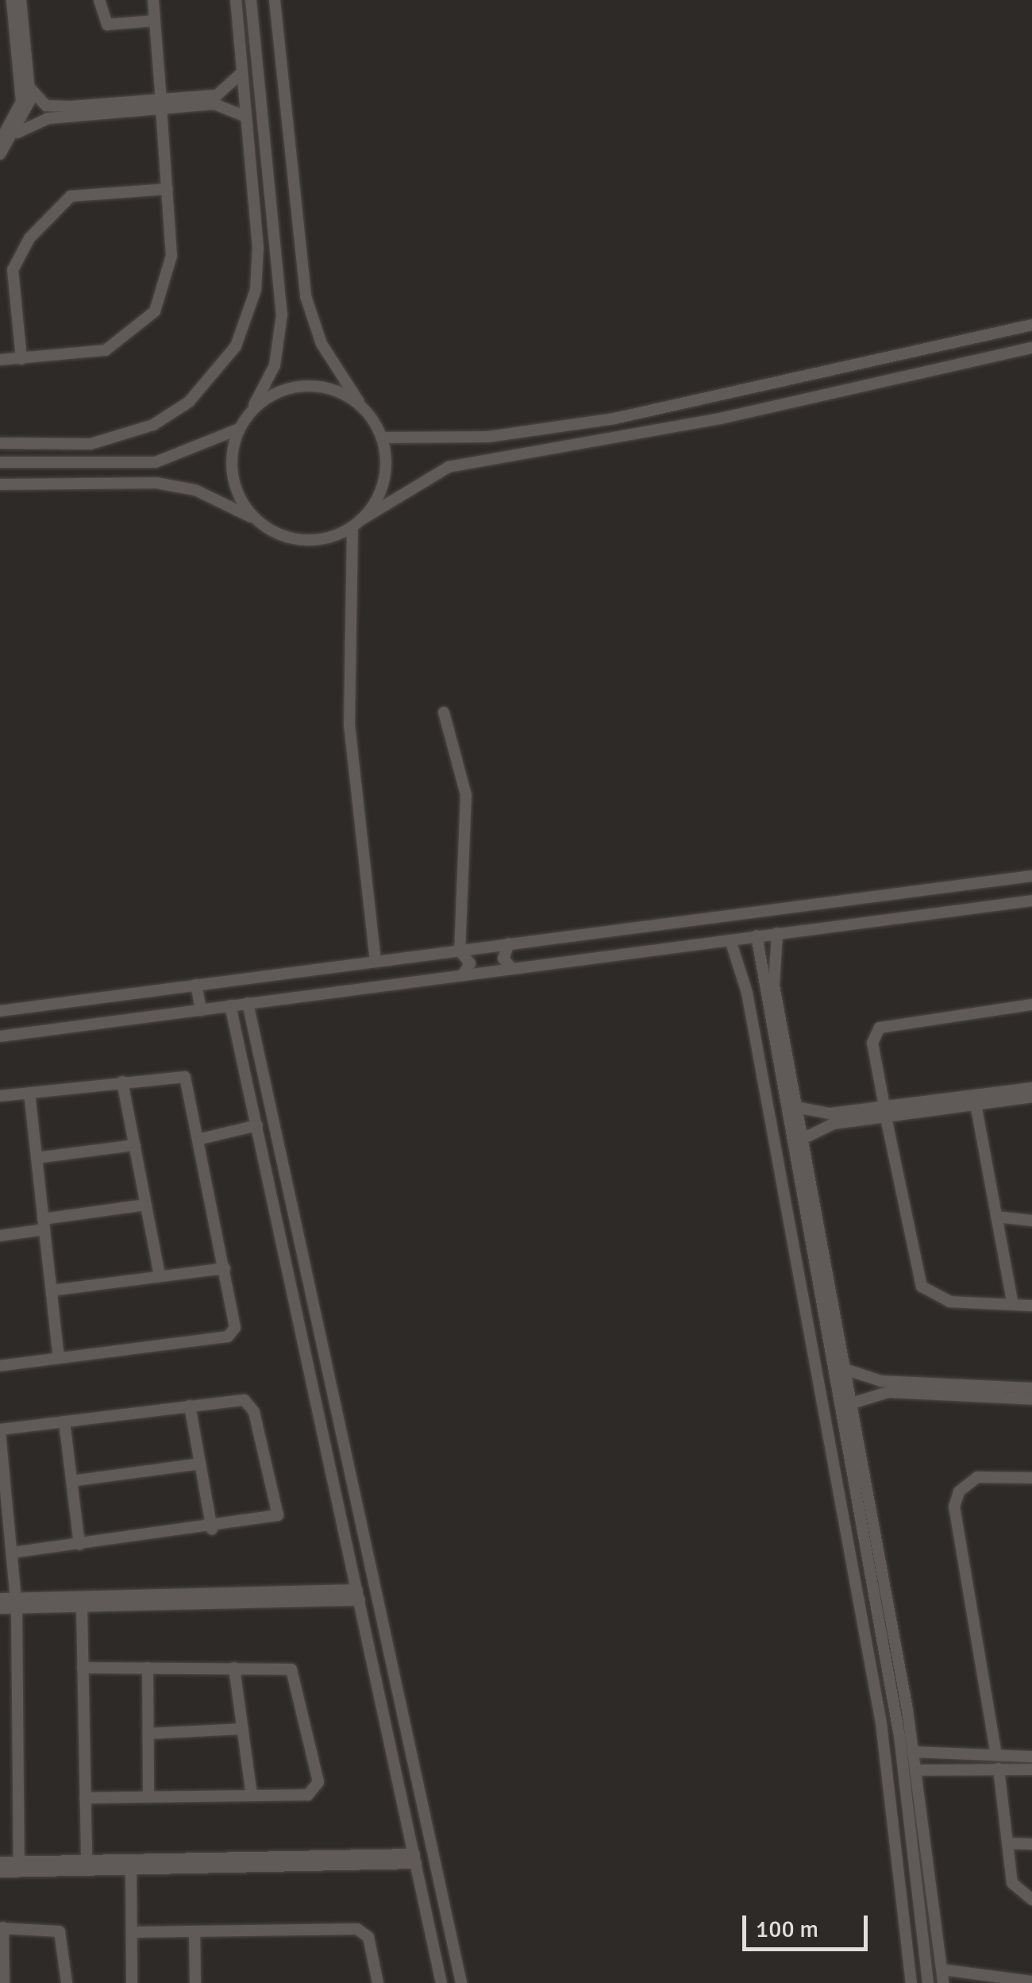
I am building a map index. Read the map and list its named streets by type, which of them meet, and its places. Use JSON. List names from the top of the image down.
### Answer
{
  "scale_bar": "100 m"
}
